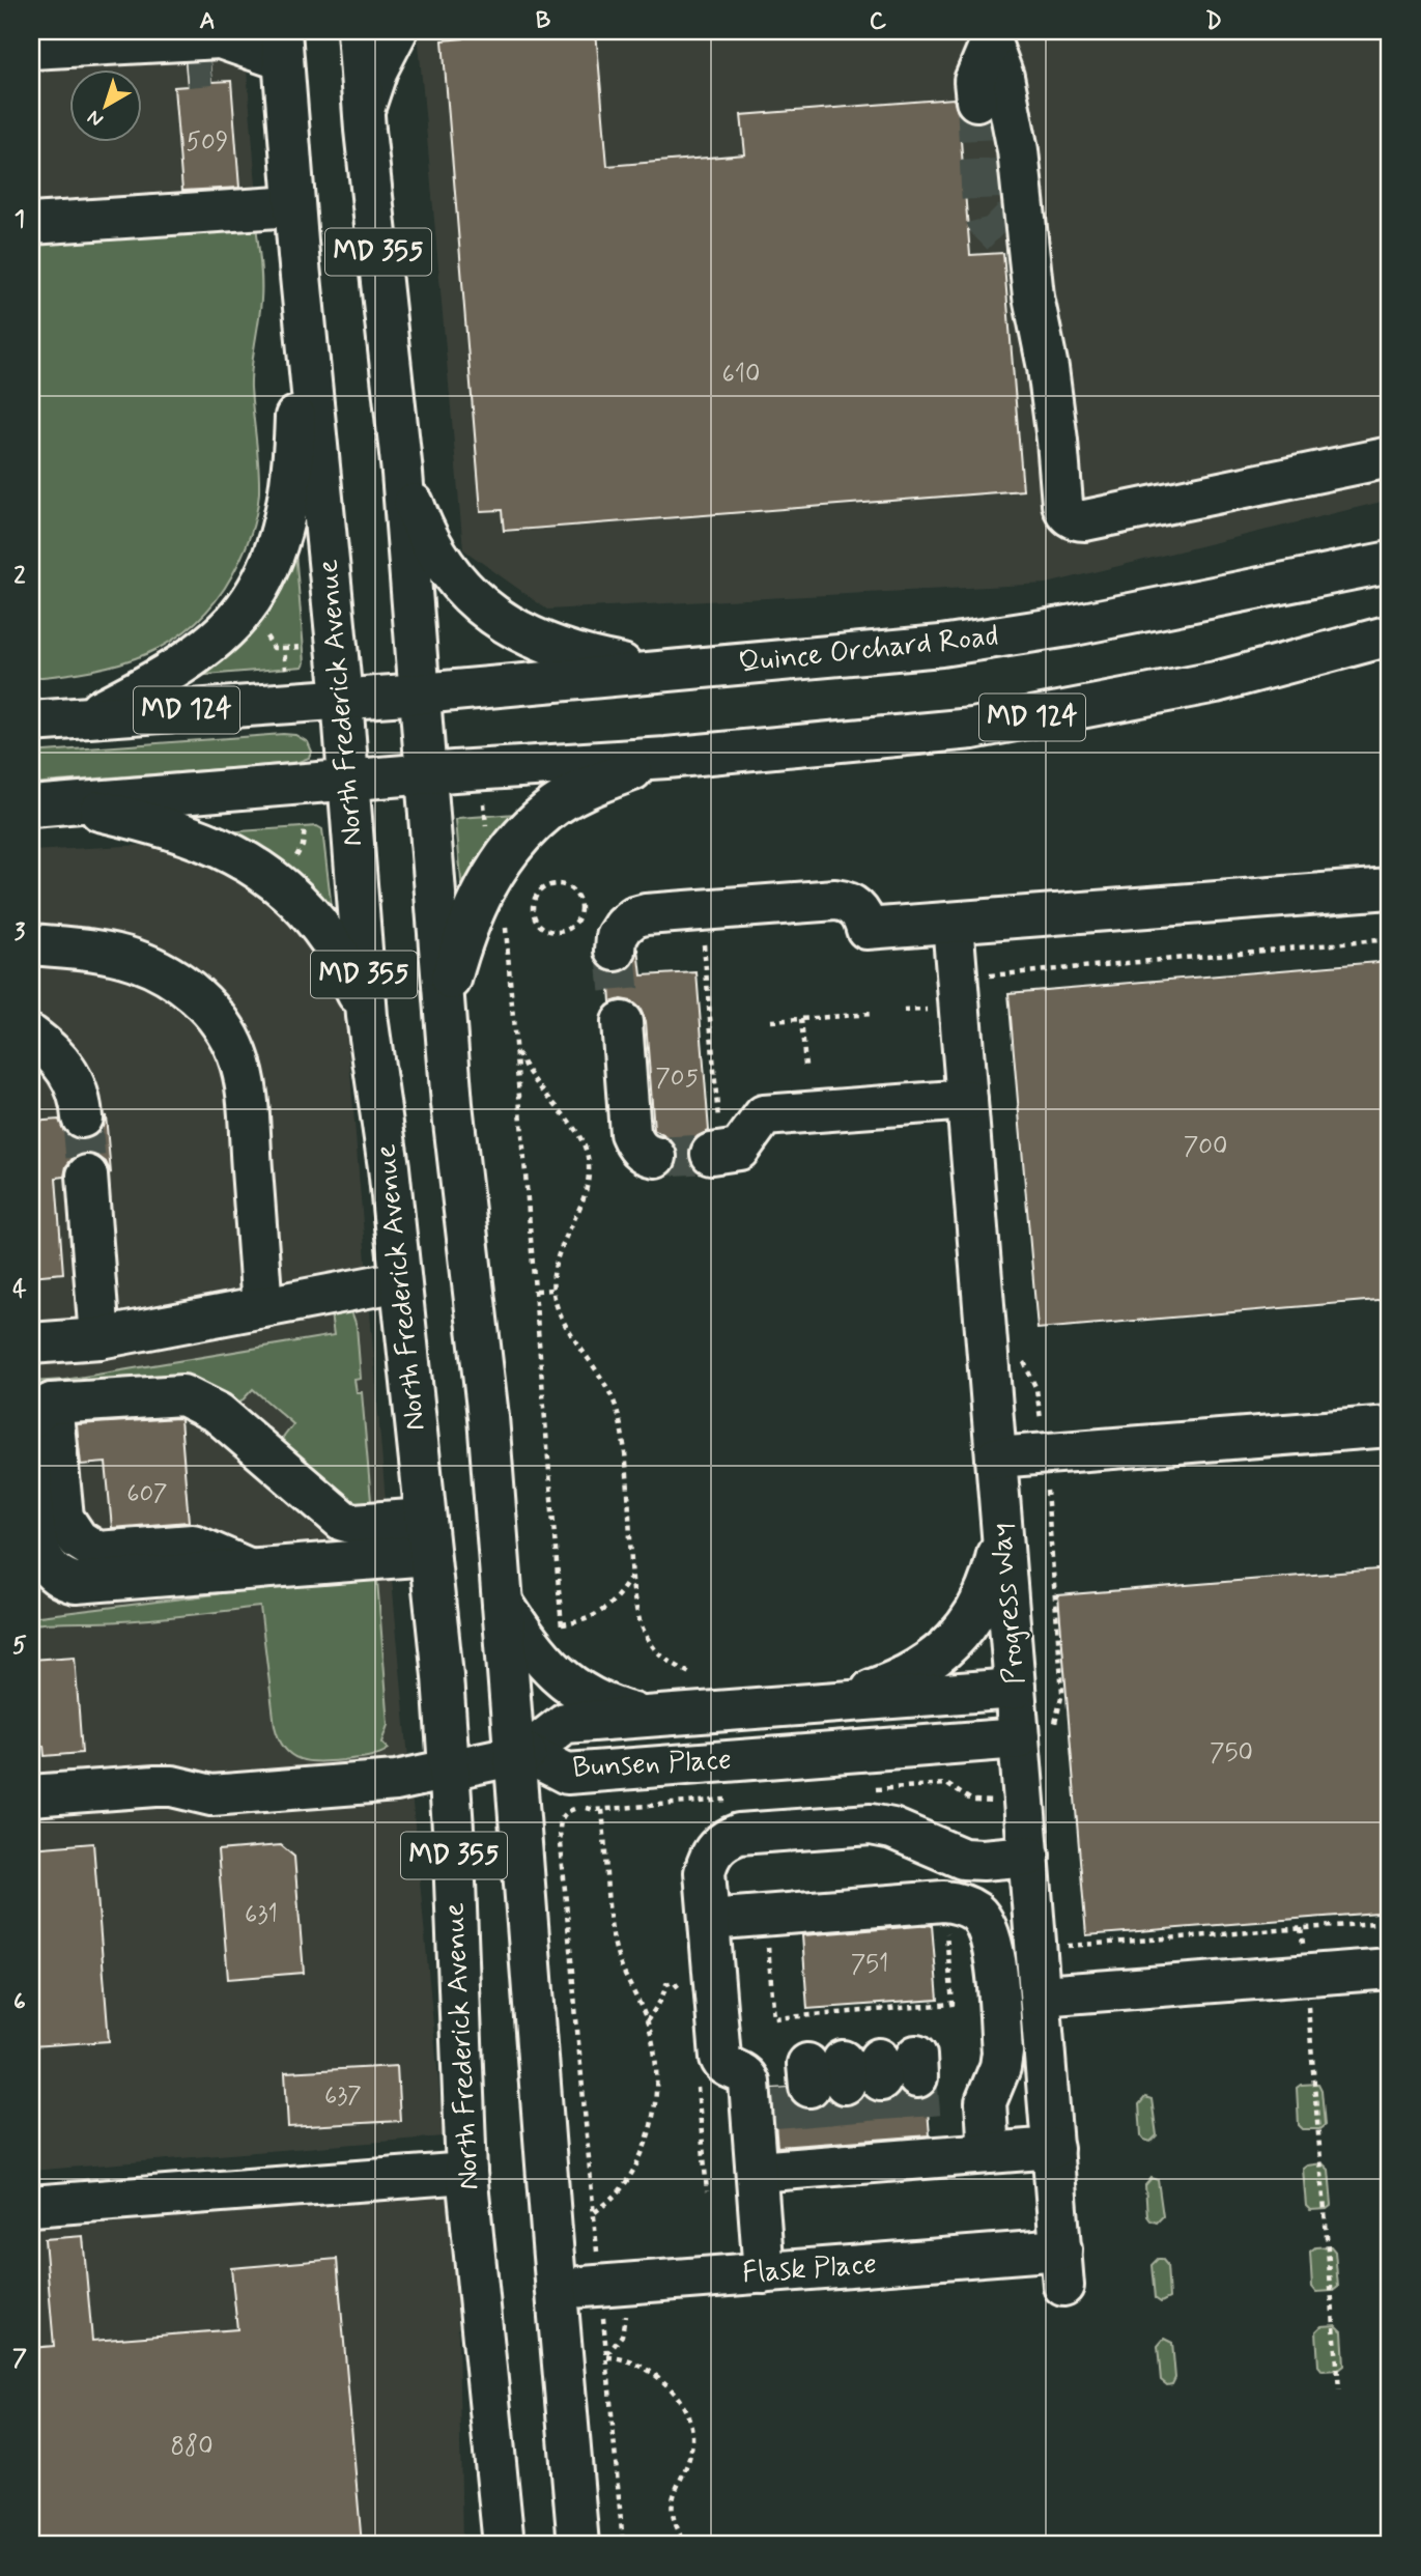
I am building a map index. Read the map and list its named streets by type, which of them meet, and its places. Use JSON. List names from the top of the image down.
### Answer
{
  "streets": {
    "main road": [
      "MD 355",
      "Quince Orchard Road",
      "North Frederick Avenue",
      "MD 124",
      "Progress Way",
      "Bunsen Place",
      "Flask Place"
    ]
  },
  "crossings": [
    ["MD 355", "Quince Orchard Road"],
    ["MD 355", "MD 124"],
    ["MD 355", "Bunsen Place"],
    ["MD 355", "Flask Place"],
    ["Quince Orchard Road", "North Frederick Avenue"],
    ["Quince Orchard Road", "MD 124"],
    ["North Frederick Avenue", "MD 124"],
    ["Progress Way", "Bunsen Place"],
    ["Progress Way", "Flask Place"]
  ],
  "house_numbers": [
    "509",
    "610",
    "705",
    "700",
    "607",
    "750",
    "631",
    "751",
    "637",
    "880"
  ],
  "north": "bottom left",
  "grid": {
    "columns": [
      "A",
      "B",
      "C",
      "D"
    ],
    "rows": [
      "1",
      "2",
      "3",
      "4",
      "5",
      "6",
      "7"
    ]
  }
}
